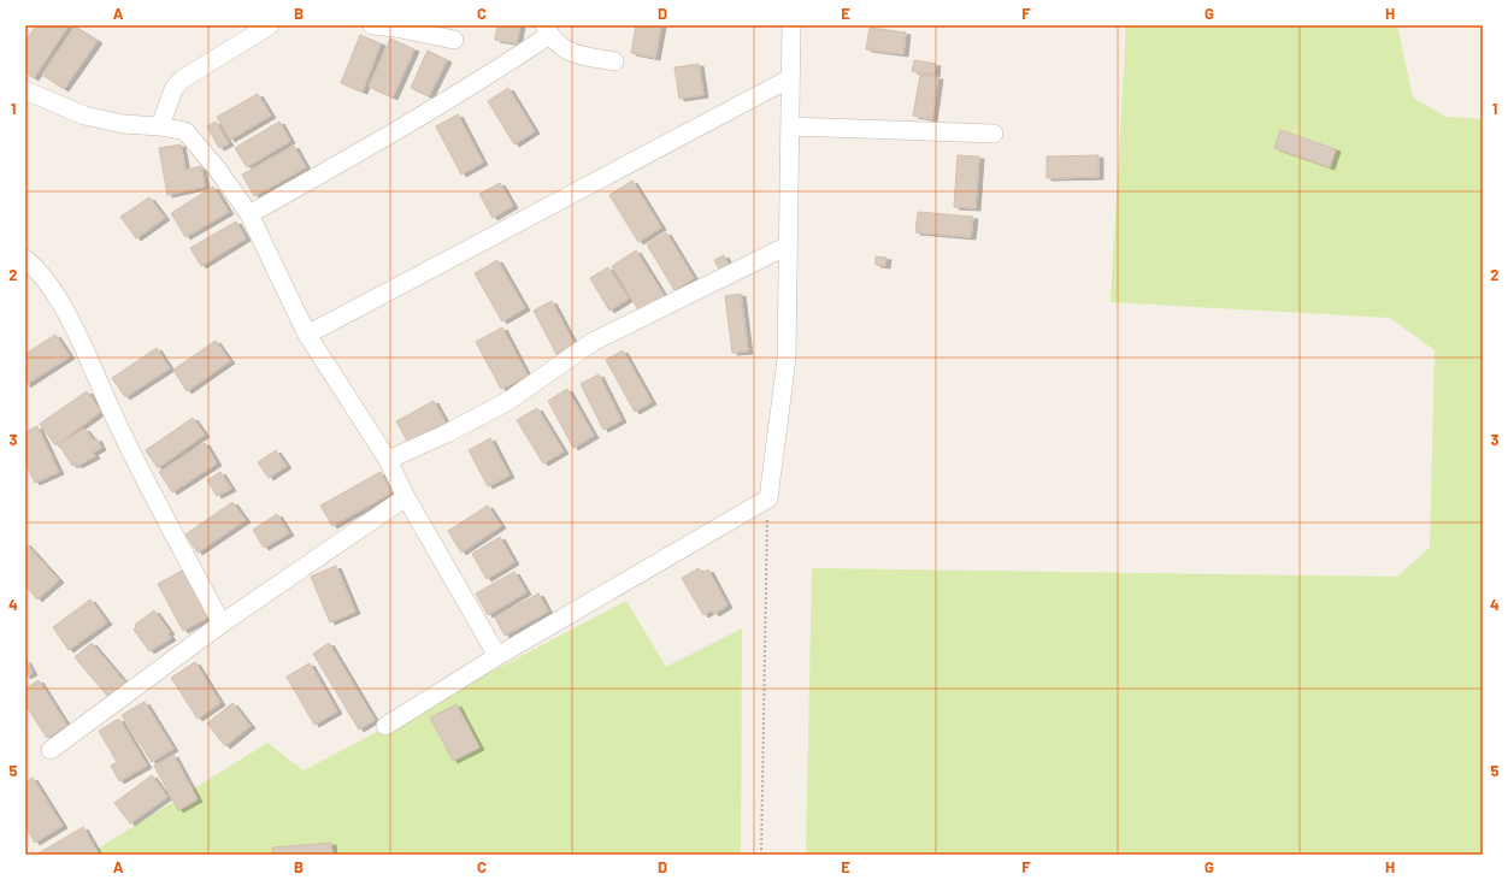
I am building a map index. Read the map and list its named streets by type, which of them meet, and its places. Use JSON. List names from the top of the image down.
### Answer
{
  "grid": {
    "columns": [
      "A",
      "B",
      "C",
      "D",
      "E",
      "F",
      "G",
      "H"
    ],
    "rows": [
      "1",
      "2",
      "3",
      "4",
      "5"
    ]
  }
}
